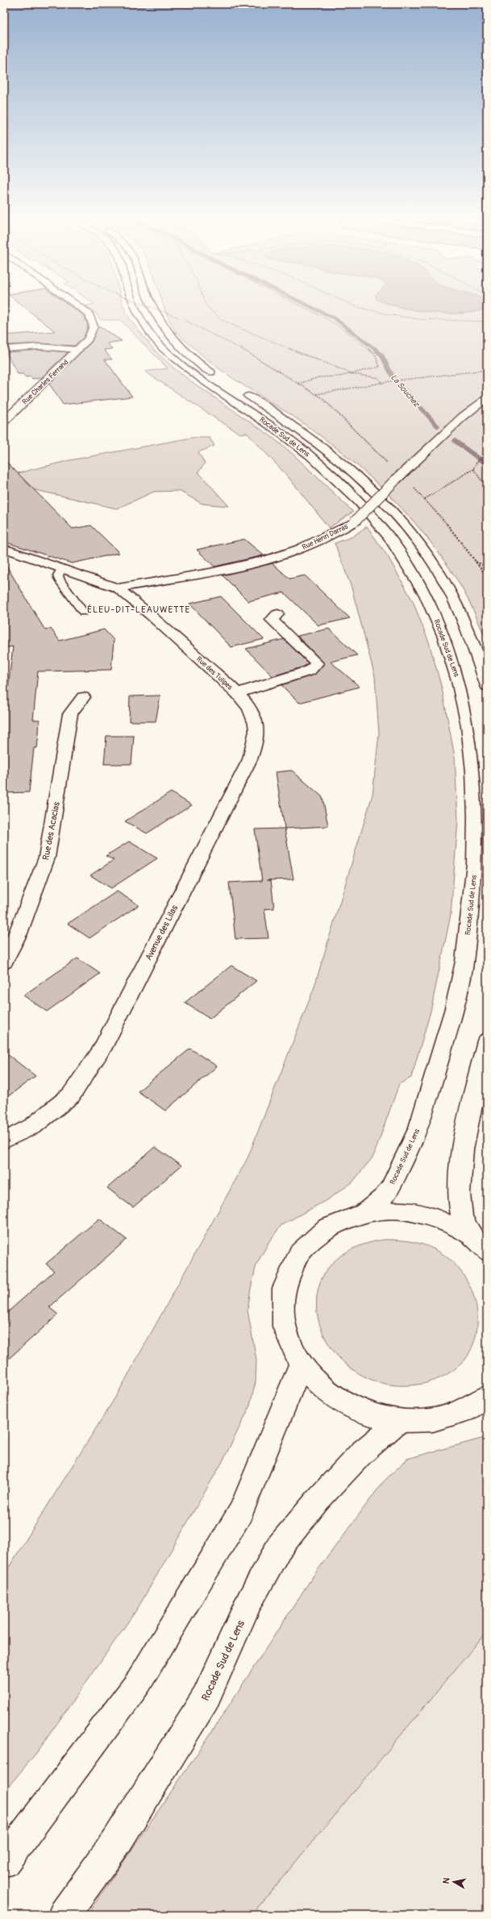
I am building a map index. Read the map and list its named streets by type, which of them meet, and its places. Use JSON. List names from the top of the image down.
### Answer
{
  "streets": {
    "main road": [
      "Rue Charles Ferrand",
      "Rocade Sud de Lens",
      "Rue Henri Darras",
      "Rue des Tulipes",
      "Rue des Acacias",
      "Avenue des Lilas"
    ]
  },
  "crossings": [
    ["Rue Henri Darras", "Rue des Tulipes"],
    ["Rue des Tulipes", "Avenue des Lilas"]
  ],
  "districts": ["ÉLEU-DIT-LEAUWETTE"],
  "water": ["La Souchez"],
  "north": "left"
}
